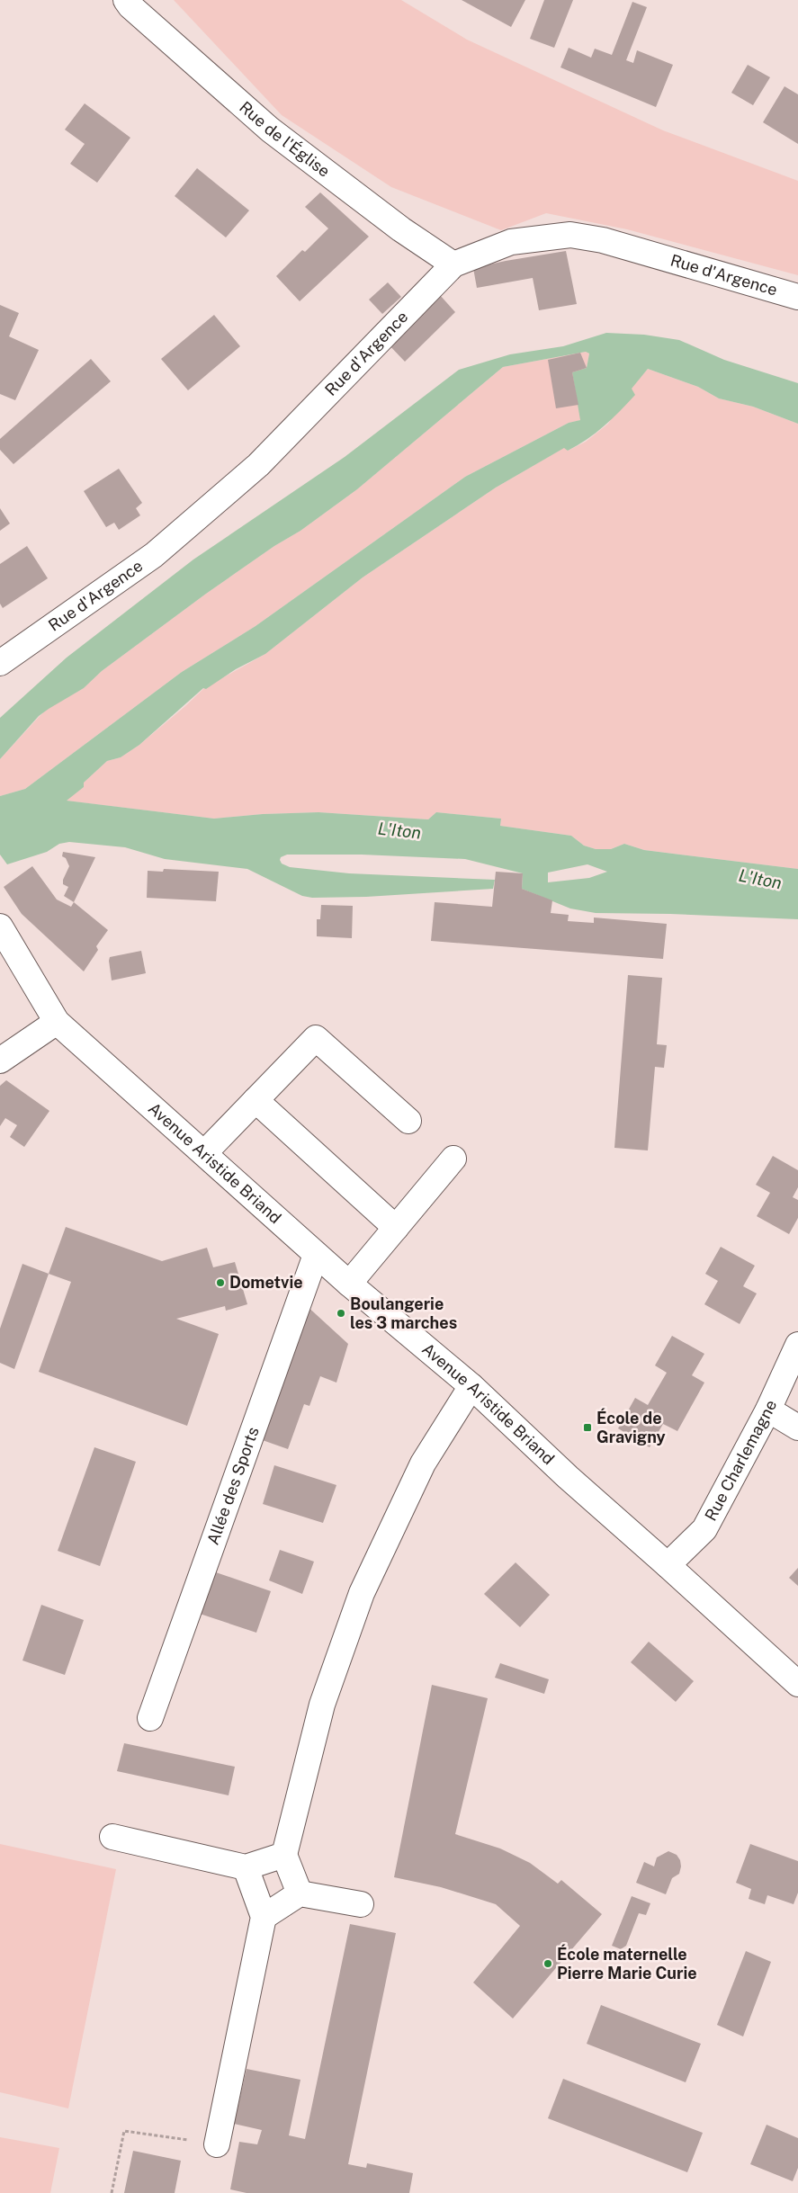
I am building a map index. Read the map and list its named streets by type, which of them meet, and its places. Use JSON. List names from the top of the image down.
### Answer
{
  "streets": {
    "street": [
      "Rue de l'Église",
      "Rue d'Argence",
      "Avenue Aristide Briand",
      "Rue Charlemagne",
      "Allée des Sports"
    ]
  },
  "crossings": [
    ["Rue de l'Église", "Rue d'Argence"],
    ["Avenue Aristide Briand", "Rue Charlemagne"],
    ["Avenue Aristide Briand", "Allée des Sports"]
  ],
  "water": ["L'Iton"],
  "places": {
    "other": ["Dometvie", "Boulangerie les 3 marches", "École maternelle Pierre Marie Curie"],
    "transit": ["École de Gravigny"]
  }
}
